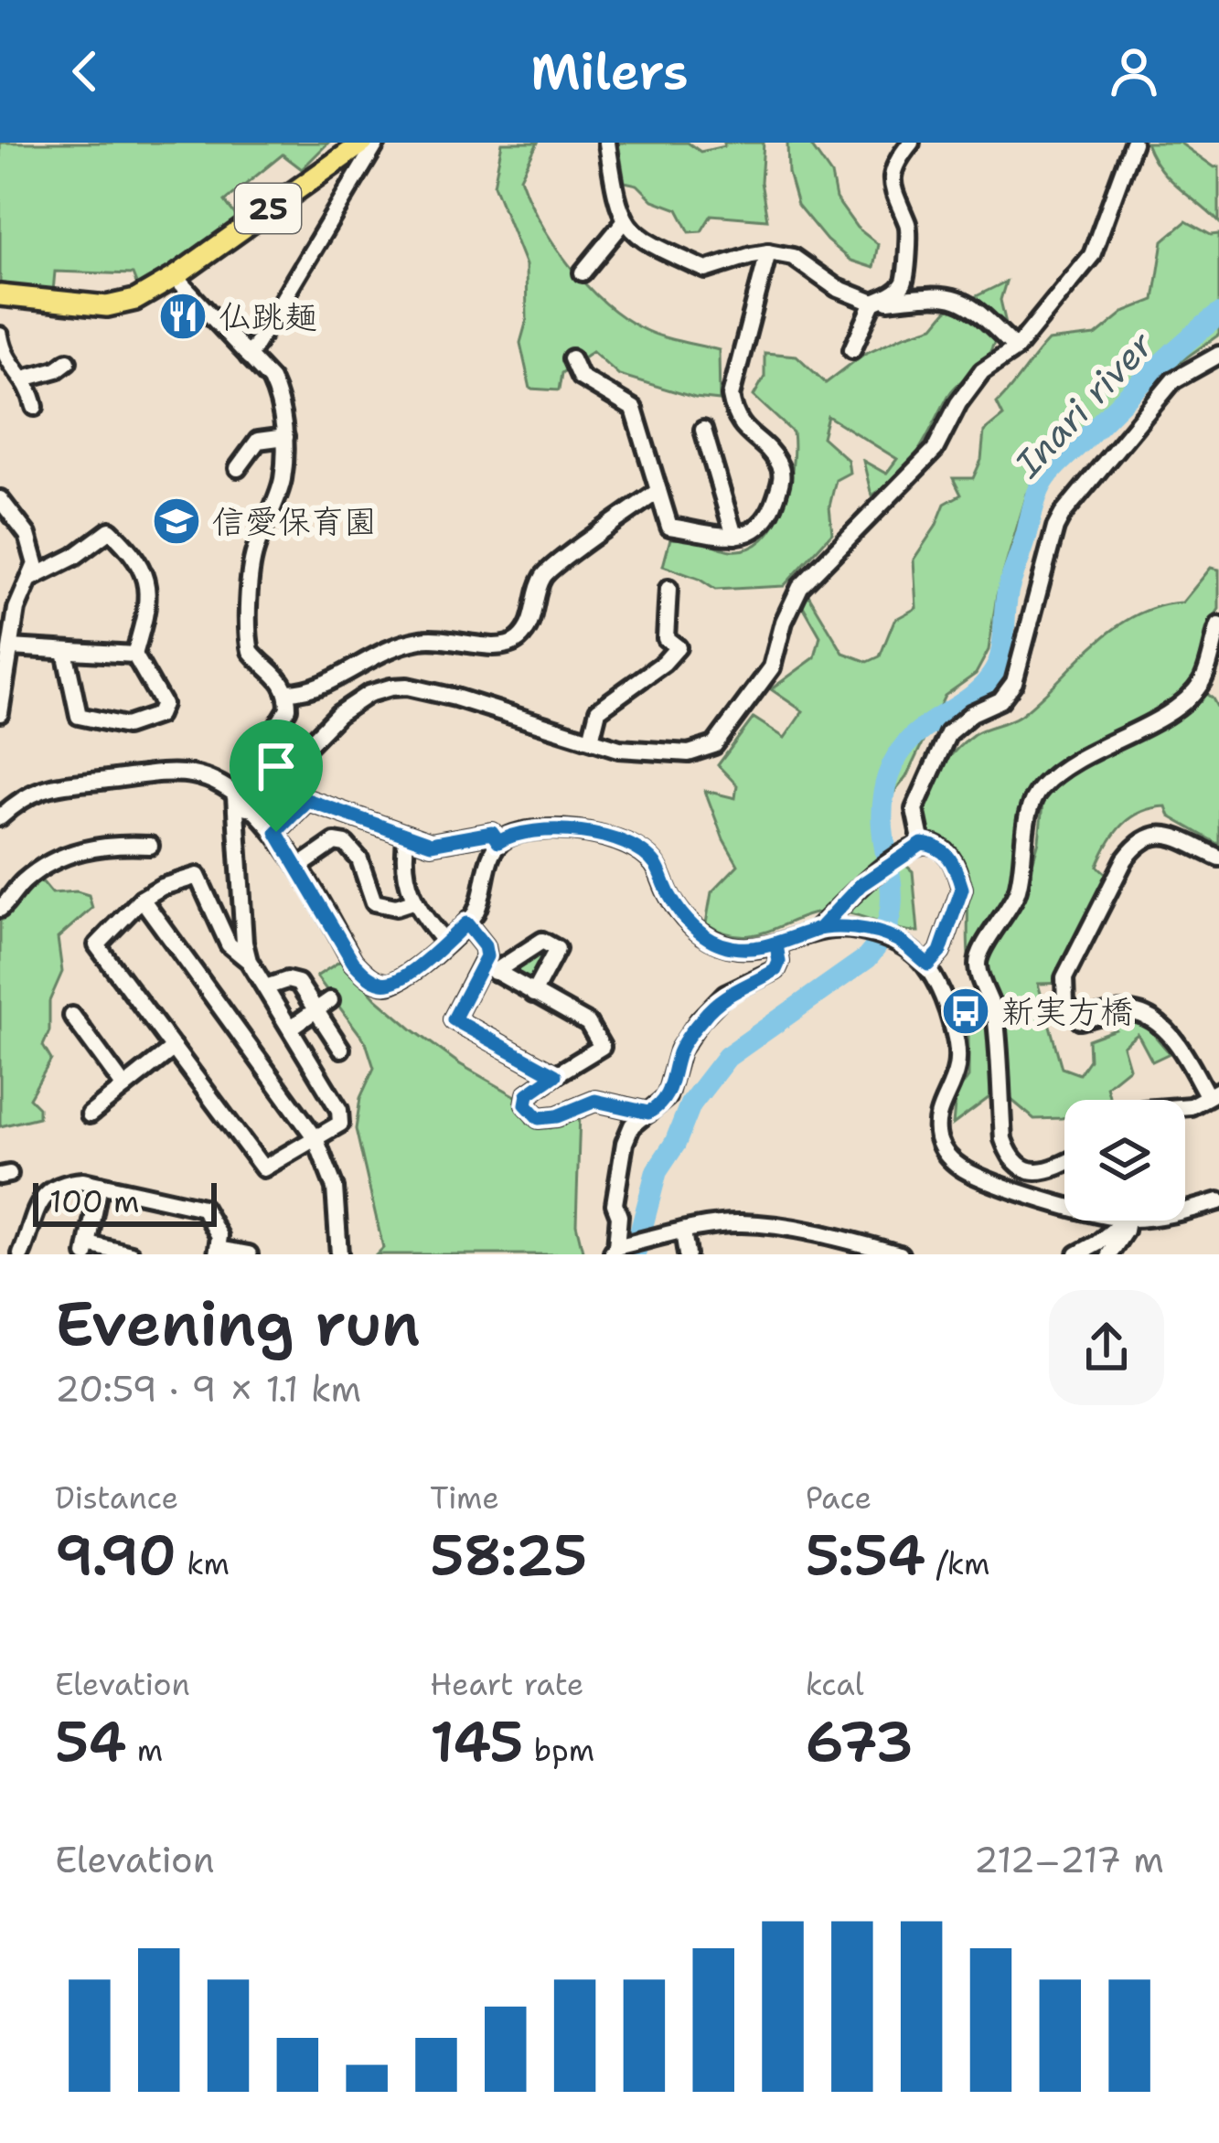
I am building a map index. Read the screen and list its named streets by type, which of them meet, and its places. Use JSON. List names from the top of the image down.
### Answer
{
  "streets": {
    "main road": ["25"]
  },
  "water": ["Inari river"],
  "places": {
    "restaurant": ["仏跳麺"],
    "school or university": ["信愛保育園"],
    "bus stop": ["新実方橋"]
  },
  "scale_bar": "100 m",
  "page": {
    "header": "Milers",
    "scale": "100 m",
    "heading": ["Evening run", "20:59 · 9 × 1.1 km"],
    "stats": [
      ["Distance", "9.90 km"],
      ["Time", "58:25"],
      ["Pace", "5:54 /km"],
      ["Elevation", "54 m"],
      ["Heart rate", "145 bpm"],
      ["kcal", "673"]
    ],
    "chart": ["Elevation", "212–217 m"]
  }
}
